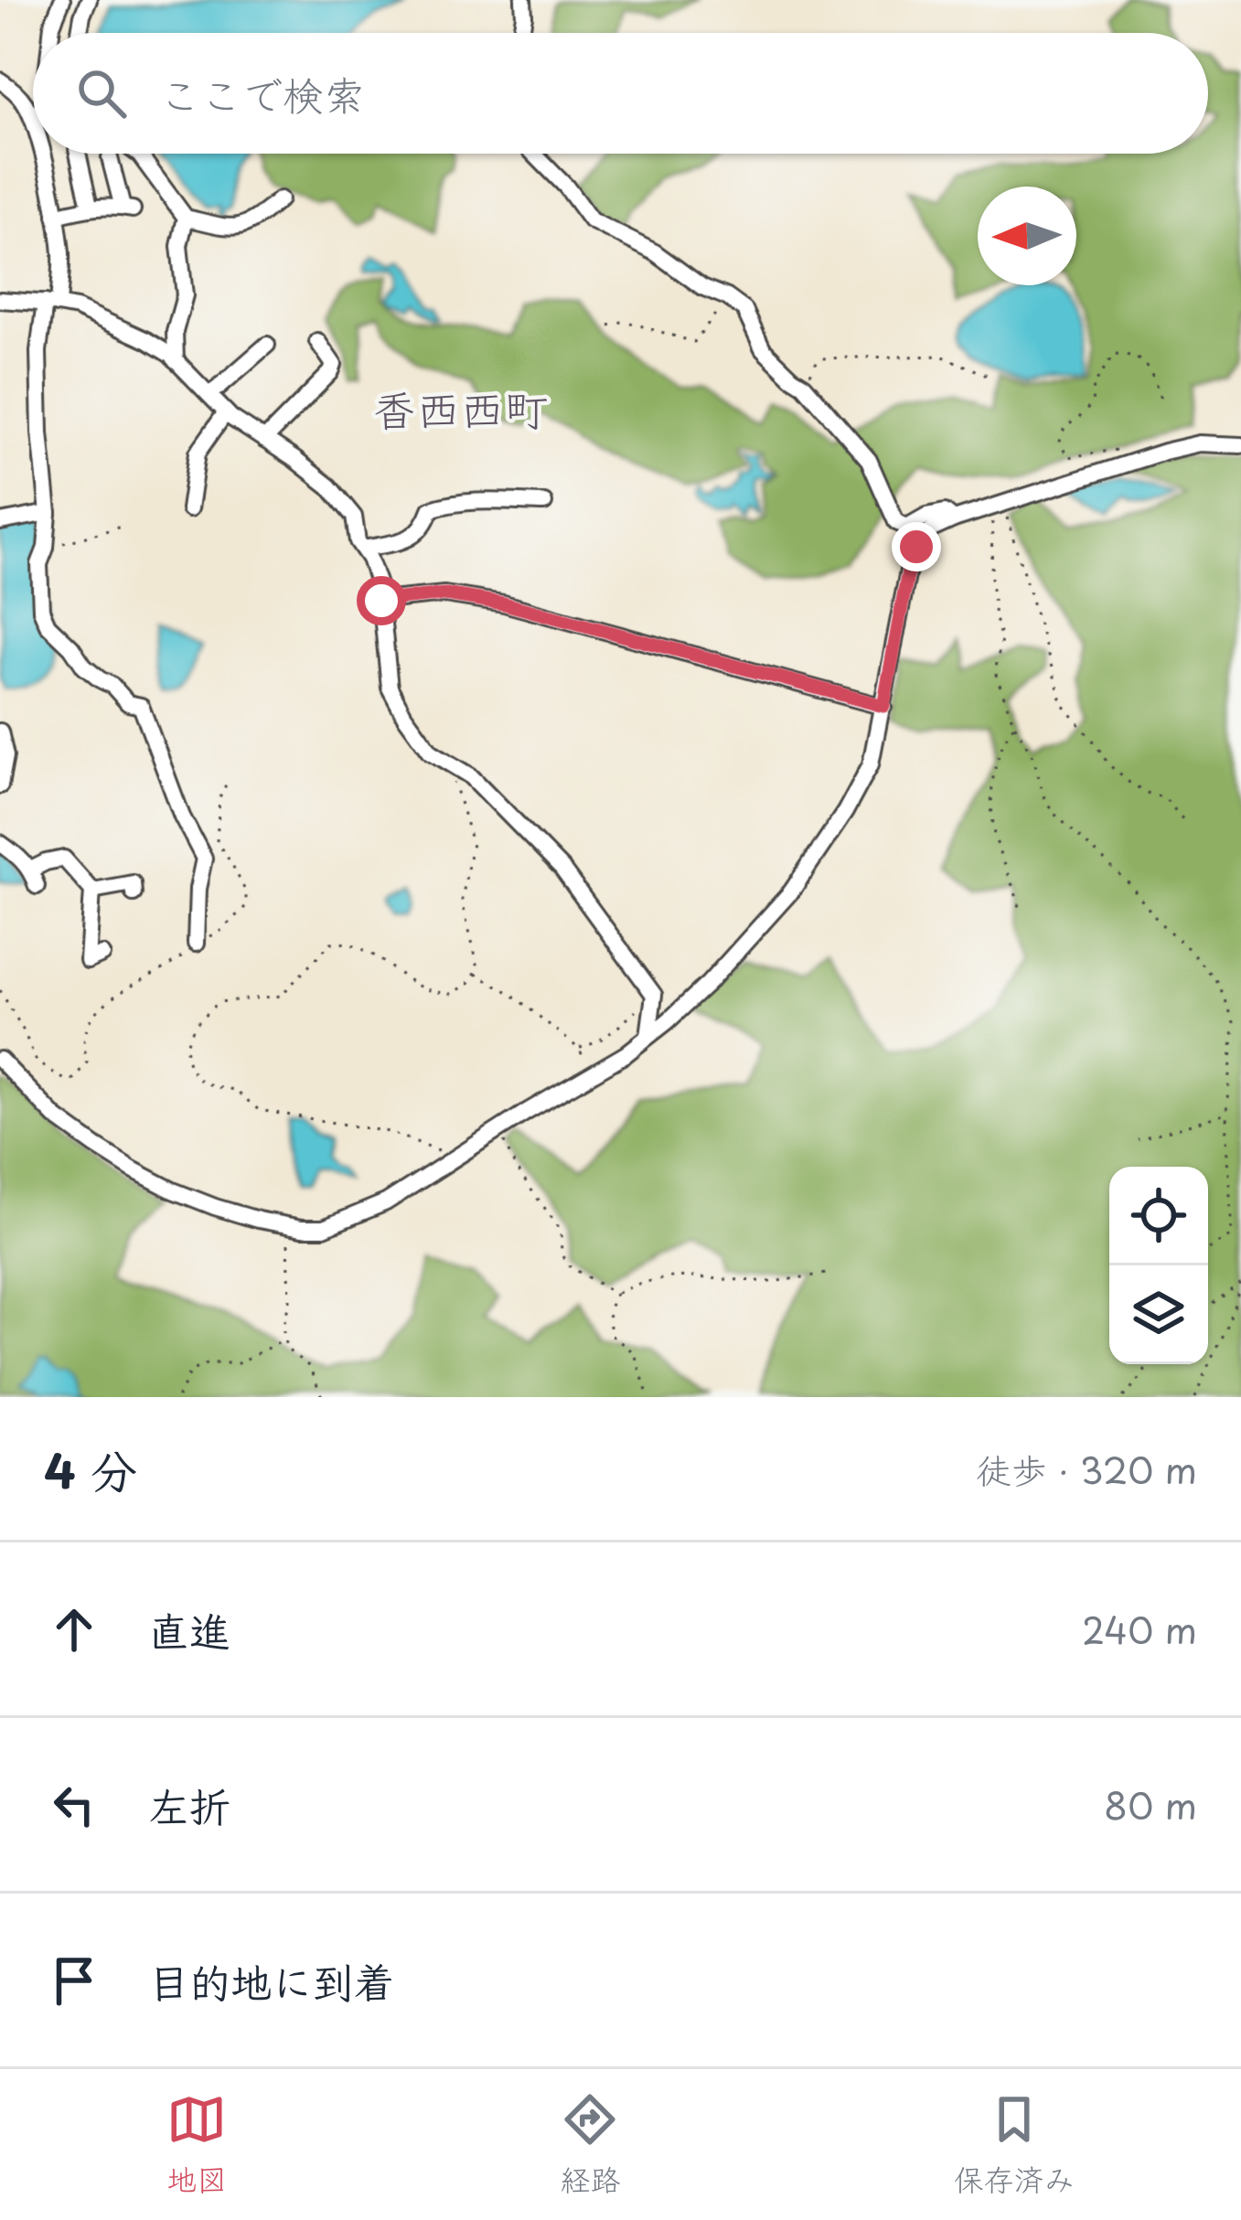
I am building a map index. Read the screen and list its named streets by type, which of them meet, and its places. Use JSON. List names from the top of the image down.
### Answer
{
  "districts": ["香西西町"],
  "north": "left",
  "page": {
    "search": "ここで検索",
    "heading": ["4 分", "徒歩 · 320 m"],
    "list": [
      ["直進", "240 m"],
      ["左折", "80 m"],
      "目的地に到着"
    ],
    "nav": ["地図", "経路", "保存済み"]
  }
}
